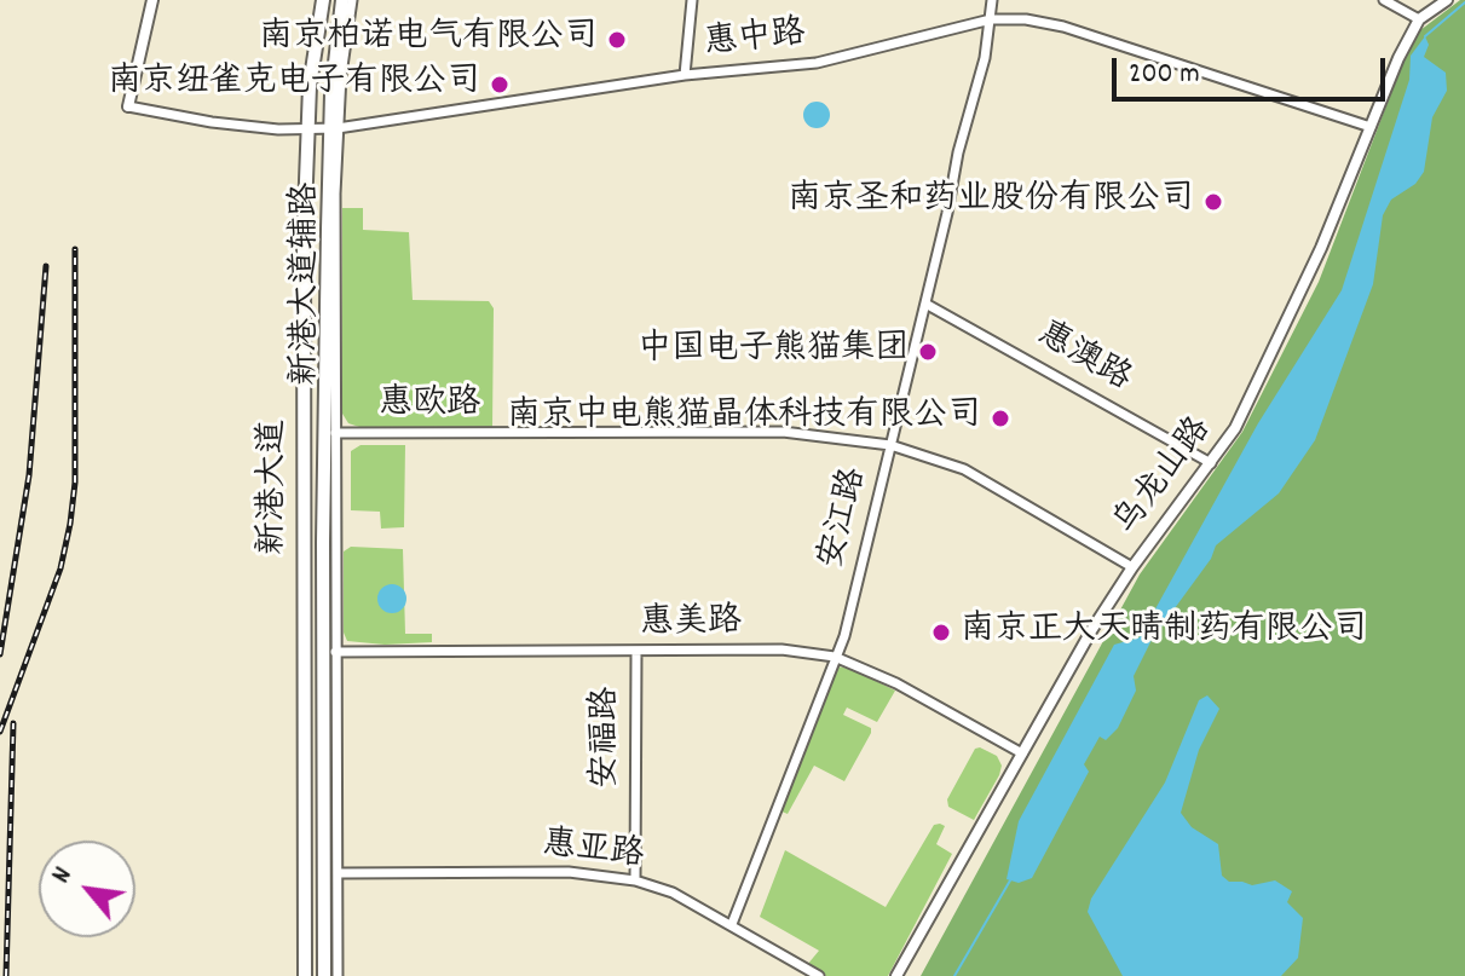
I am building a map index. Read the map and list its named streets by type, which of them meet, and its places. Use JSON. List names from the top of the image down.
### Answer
{
  "streets": {
    "main road": ["新港大道"],
    "street": [
      "惠中路",
      "新港大道辅路",
      "惠澳路",
      "惠欧路",
      "乌龙山路",
      "安江路",
      "惠美路",
      "安福路",
      "惠亚路"
    ]
  },
  "crossings": [
    ["惠中路", "新港大道辅路"],
    ["惠中路", "乌龙山路"],
    ["惠中路", "新港大道"],
    ["惠中路", "安江路"],
    ["新港大道辅路", "惠欧路"],
    ["新港大道辅路", "新港大道"],
    ["新港大道辅路", "惠美路"],
    ["新港大道辅路", "惠亚路"],
    ["惠澳路", "乌龙山路"],
    ["惠澳路", "安江路"],
    ["惠欧路", "乌龙山路"],
    ["惠欧路", "安江路"],
    ["乌龙山路", "惠美路"],
    ["安江路", "惠美路"],
    ["安江路", "惠亚路"],
    ["惠美路", "安福路"],
    ["安福路", "惠亚路"]
  ],
  "places": [
    "南京柏诺电气有限公司",
    "南京纽雀克电子有限公司",
    "南京圣和药业股份有限公司",
    "中国电子熊猫集团",
    "南京中电熊猫晶体科技有限公司",
    "南京正大天晴制药有限公司"
  ],
  "scale_bar": "200 m",
  "north": "top left"
}
